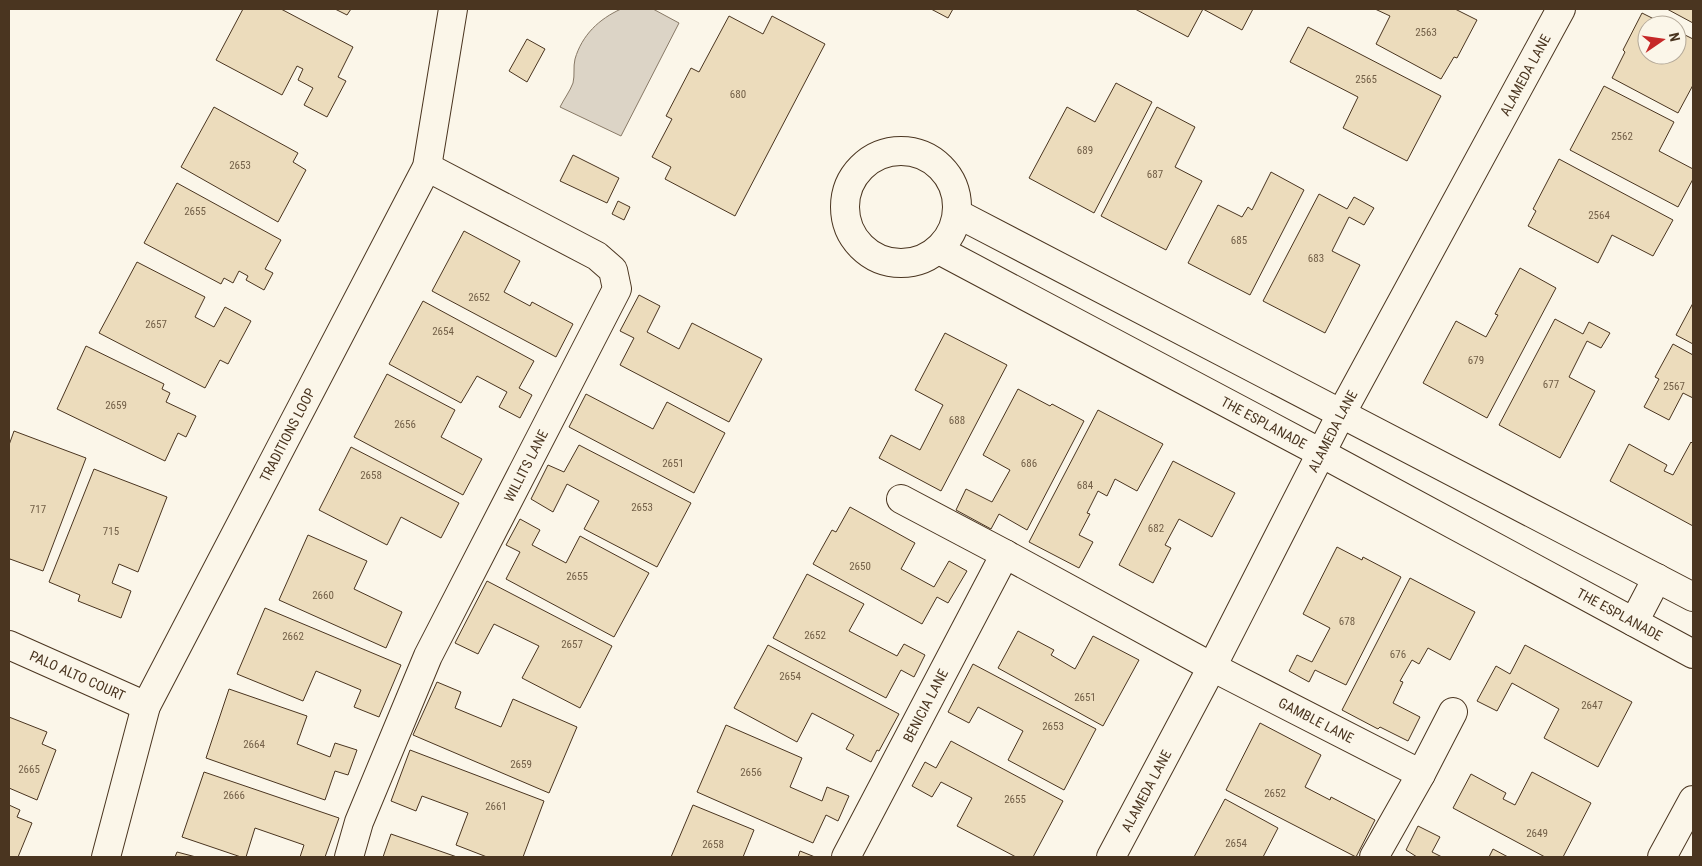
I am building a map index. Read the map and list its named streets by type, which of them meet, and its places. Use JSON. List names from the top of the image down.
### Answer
{
  "streets": {
    "street": [
      "ALAMEDA LANE",
      "THE ESPLANADE",
      "TRADITIONS LOOP",
      "WILLITS LANE",
      "PALO ALTO COURT",
      "BENICIA LANE",
      "GAMBLE LANE"
    ]
  },
  "crossings": [
    ["ALAMEDA LANE", "THE ESPLANADE"],
    ["ALAMEDA LANE", "GAMBLE LANE"],
    ["TRADITIONS LOOP", "WILLITS LANE"],
    ["TRADITIONS LOOP", "PALO ALTO COURT"]
  ],
  "house_numbers": [
    "2563",
    "2565",
    "680",
    "2562",
    "689",
    "2653",
    "687",
    "2655",
    "2564",
    "685",
    "683",
    "2652",
    "2657",
    "2654",
    "679",
    "677",
    "2567",
    "2659",
    "688",
    "2656",
    "2651",
    "686",
    "2658",
    "684",
    "2653",
    "717",
    "682",
    "715",
    "2650",
    "2655",
    "2660",
    "678",
    "2652",
    "2662",
    "2657",
    "676",
    "2654",
    "2651",
    "2647",
    "2653",
    "2664",
    "2659",
    "2665",
    "2656",
    "2652",
    "2666",
    "2655",
    "2661",
    "2649",
    "2654",
    "2658"
  ],
  "north": "right"
}
